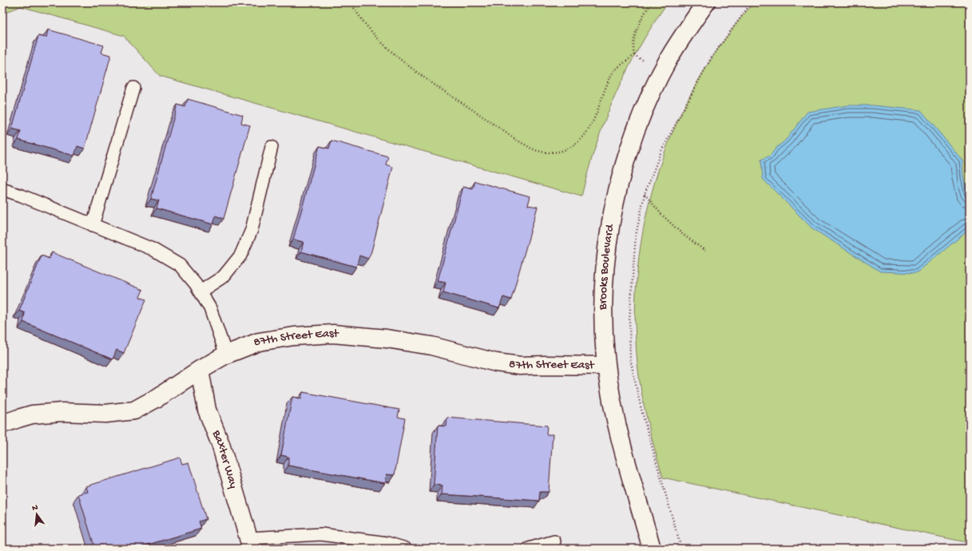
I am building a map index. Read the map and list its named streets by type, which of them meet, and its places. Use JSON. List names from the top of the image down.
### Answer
{
  "streets": {
    "street": ["Brooks Boulevard", "87th Street East", "Baxter Way"]
  },
  "crossings": [
    ["Brooks Boulevard", "87th Street East"],
    ["87th Street East", "Baxter Way"]
  ],
  "north": "top"
}
